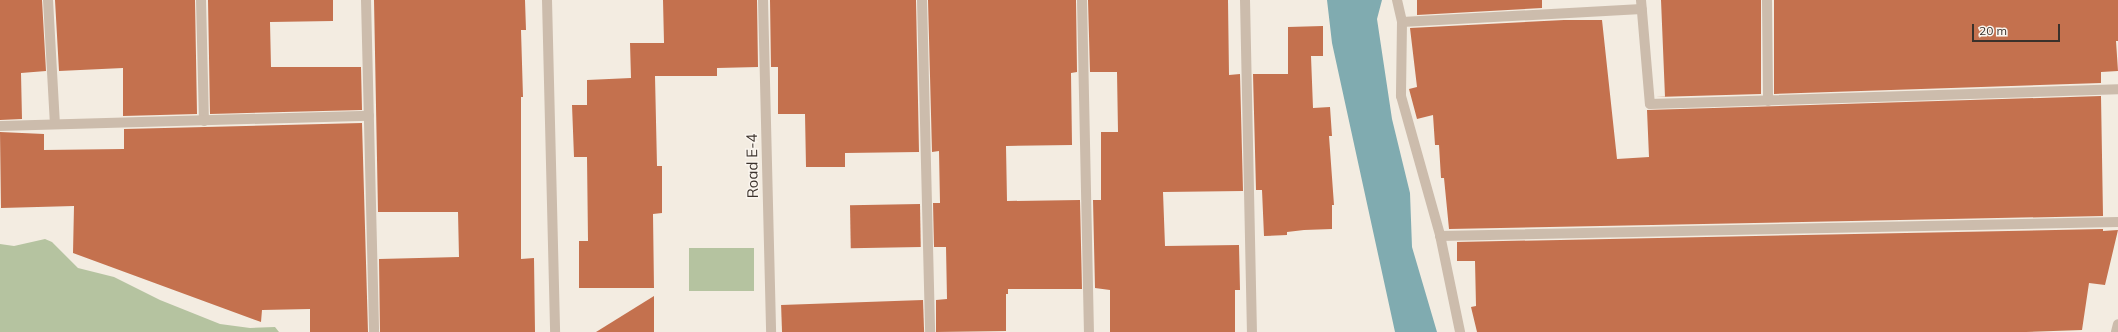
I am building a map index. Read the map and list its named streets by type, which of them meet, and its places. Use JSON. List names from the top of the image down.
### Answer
{
  "streets": {
    "street": ["Road E-4"]
  },
  "scale_bar": "20 m"
}
